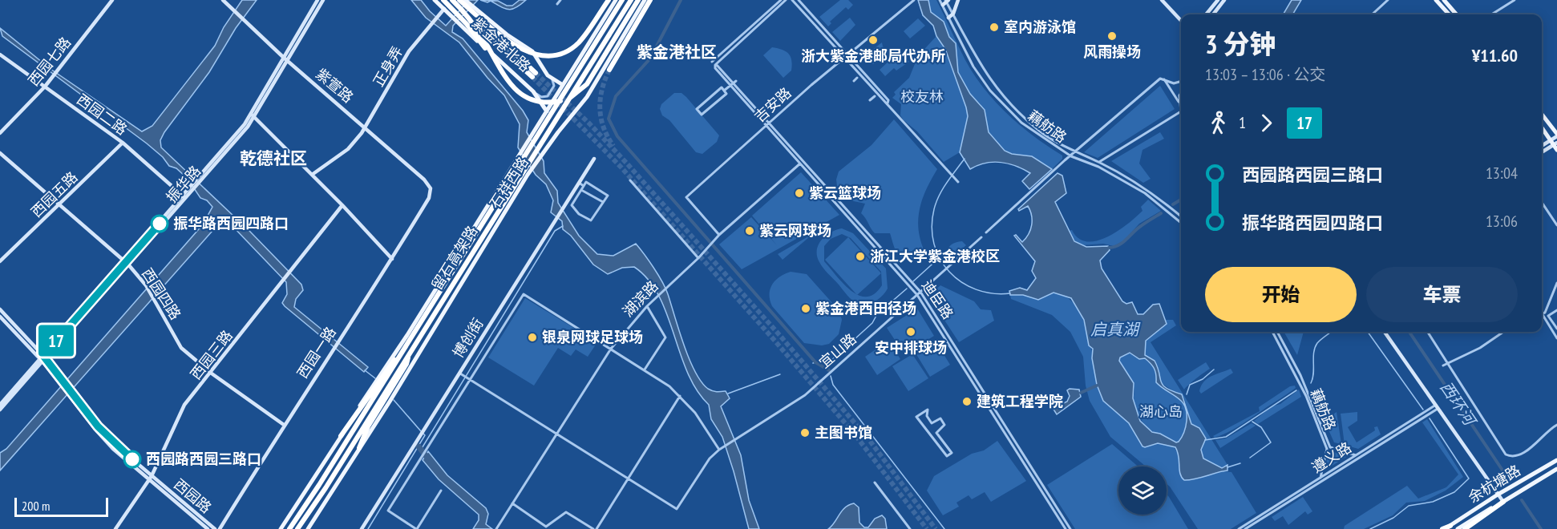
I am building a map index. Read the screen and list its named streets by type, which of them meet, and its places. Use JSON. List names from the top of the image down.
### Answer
{
  "streets": {
    "highway": ["留石高架路"],
    "main road": ["紫金港北路", "石祥西路", "余杭塘路"],
    "street": [
      "西园七路",
      "正身弄",
      "紫萱路",
      "吉安路",
      "西园二路",
      "藕舫路",
      "振华路",
      "西园五路",
      "西园四路",
      "湖滨路",
      "迪臣路",
      "博创街",
      "宜山路",
      "西园一路",
      "西园三路",
      "遵义路",
      "西园路"
    ]
  },
  "crossings": [
    ["紫金港北路", "正身弄"],
    ["紫金港北路", "石祥西路"],
    ["西园七路", "西园二路"],
    ["正身弄", "紫萱路"],
    ["紫萱路", "振华路"],
    ["紫萱路", "西园一路"],
    ["吉安路", "湖滨路"],
    ["吉安路", "迪臣路"],
    ["西园二路", "振华路"],
    ["西园二路", "西园五路"],
    ["石祥西路", "留石高架路"],
    ["振华路", "西园四路"],
    ["振华路", "西园路"],
    ["西园五路", "西园四路"],
    ["西园四路", "西园一路"],
    ["西园四路", "西园三路"],
    ["湖滨路", "迪臣路"],
    ["迪臣路", "宜山路"],
    ["西园三路", "西园路"]
  ],
  "districts": ["紫金港社区", "乾德社区"],
  "water": ["启真湖", "西环河"],
  "parks": ["校友林", "湖心岛"],
  "places": [
    "室内游泳馆",
    "风雨操场",
    "浙大紫金港邮局代办所",
    "紫云篮球场",
    "振华路西园四路口",
    "紫云网球场",
    "浙江大学紫金港校区",
    "紫金港西田径场",
    "安中排球场",
    "银泉网球足球场",
    "建筑工程学院",
    "主图书馆",
    "西园路西园三路口"
  ],
  "lines": ["bus line 17"],
  "scale_bar": "200 m",
  "page": {
    "on_map": "17",
    "heading": ["3 分钟", "13:03 – 13:06 · 公交", "¥11.60"],
    "legs": ["1", "17"],
    "list": [
      {
        "name": "西园路西园三路口",
        "value": "13:04"
      },
      {
        "name": "振华路西园四路口",
        "value": "13:06"
      }
    ],
    "buttons": ["开始", "车票"],
    "scale": "200 m"
  }
}
